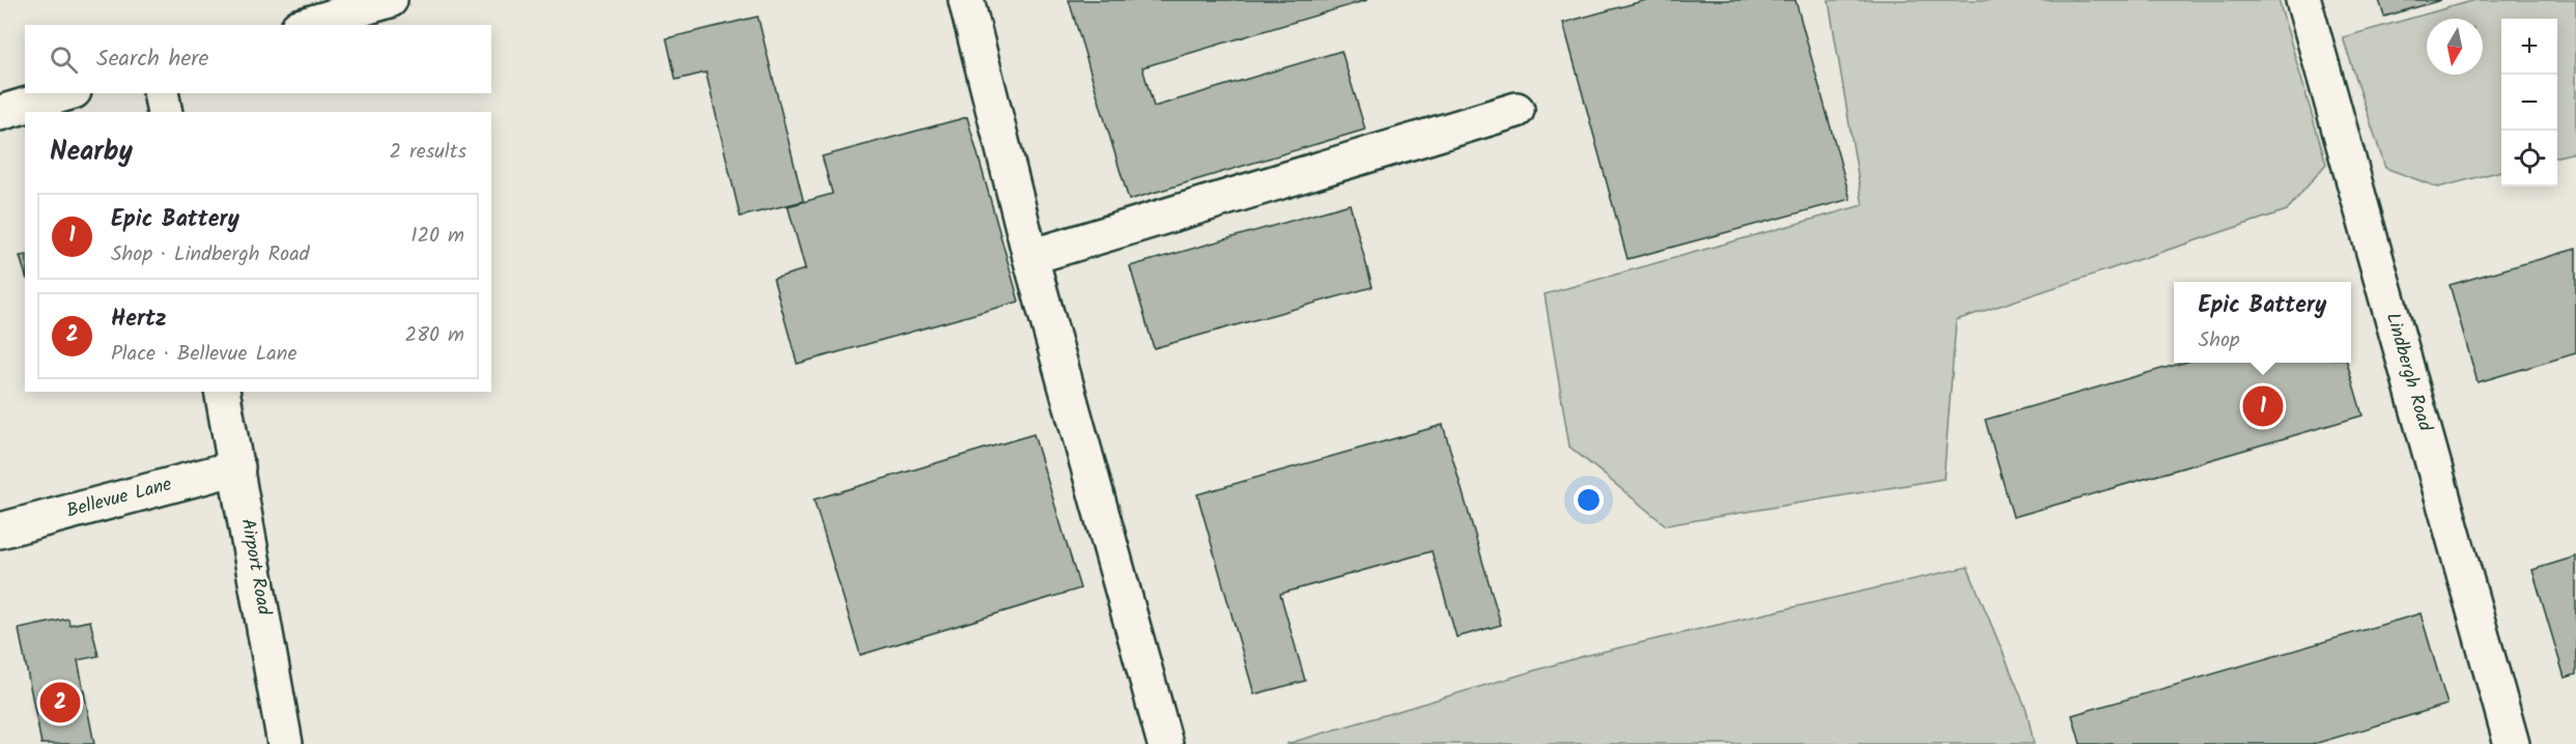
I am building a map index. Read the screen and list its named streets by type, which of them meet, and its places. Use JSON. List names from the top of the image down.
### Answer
{
  "streets": {
    "street": ["Lindbergh Road", "Bellevue Lane", "Airport Road"]
  },
  "crossings": [
    ["Bellevue Lane", "Airport Road"]
  ],
  "north": "bottom",
  "page": {
    "map_buttons": ["+", "−"],
    "search": "Search here",
    "heading": ["Nearby", "2 results"],
    "list": [
      {
        "mark": "1",
        "name": "Epic Battery",
        "note": "Shop · Lindbergh Road",
        "value": "120 m"
      },
      {
        "mark": "2",
        "name": "Hertz",
        "note": "Place · Bellevue Lane",
        "value": "280 m"
      }
    ],
    "popup": ["Epic Battery", "Shop"],
    "pins": ["1", "2"]
  }
}
